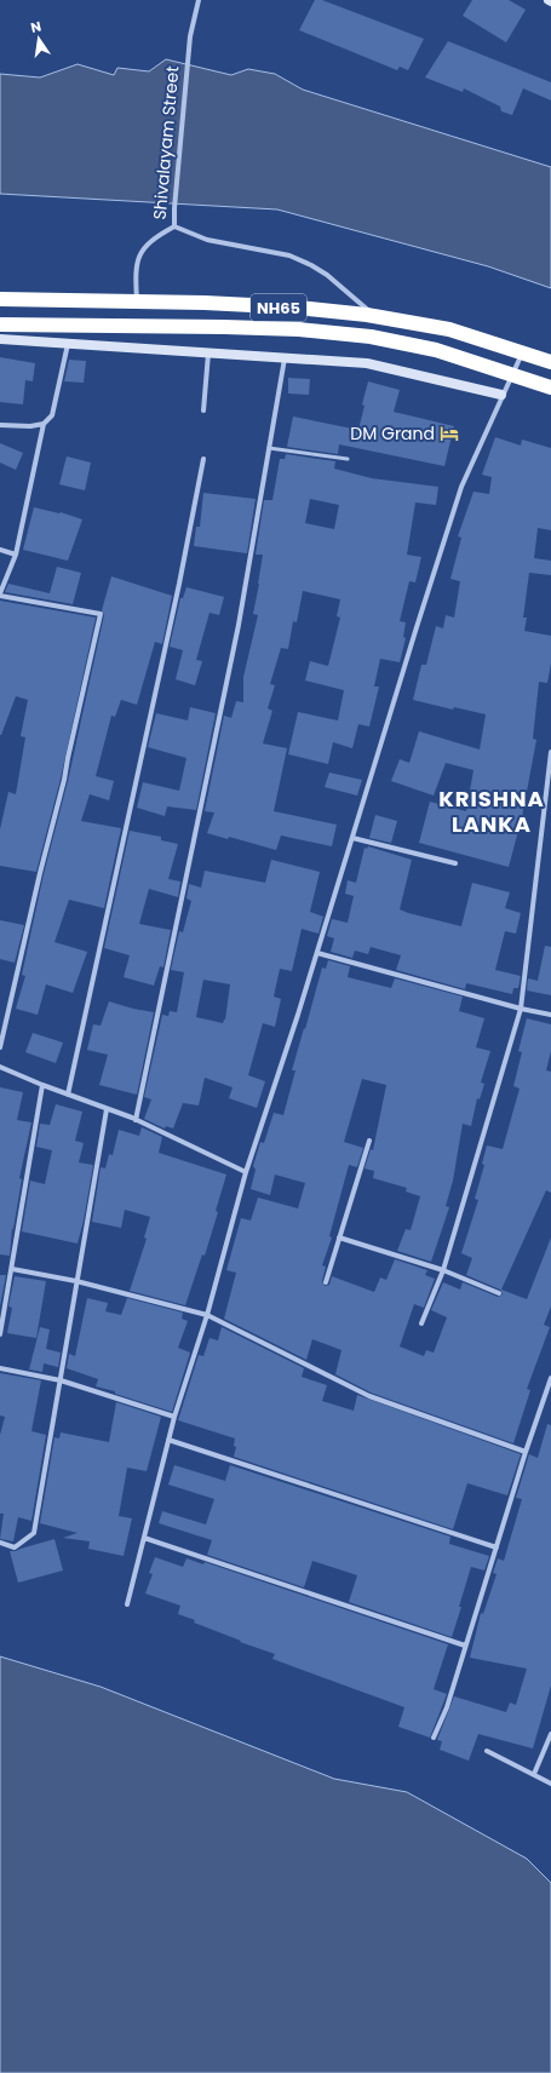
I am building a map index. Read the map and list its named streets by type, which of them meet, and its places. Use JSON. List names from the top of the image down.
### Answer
{
  "streets": {
    "highway": ["NH65"],
    "street": ["Shivalayam Street"]
  },
  "crossings": [
    ["Shivalayam Street", "NH65"]
  ],
  "districts": ["KRISHNA LANKA"],
  "places": {
    "hotel": ["DM Grand"]
  },
  "north": "top"
}
